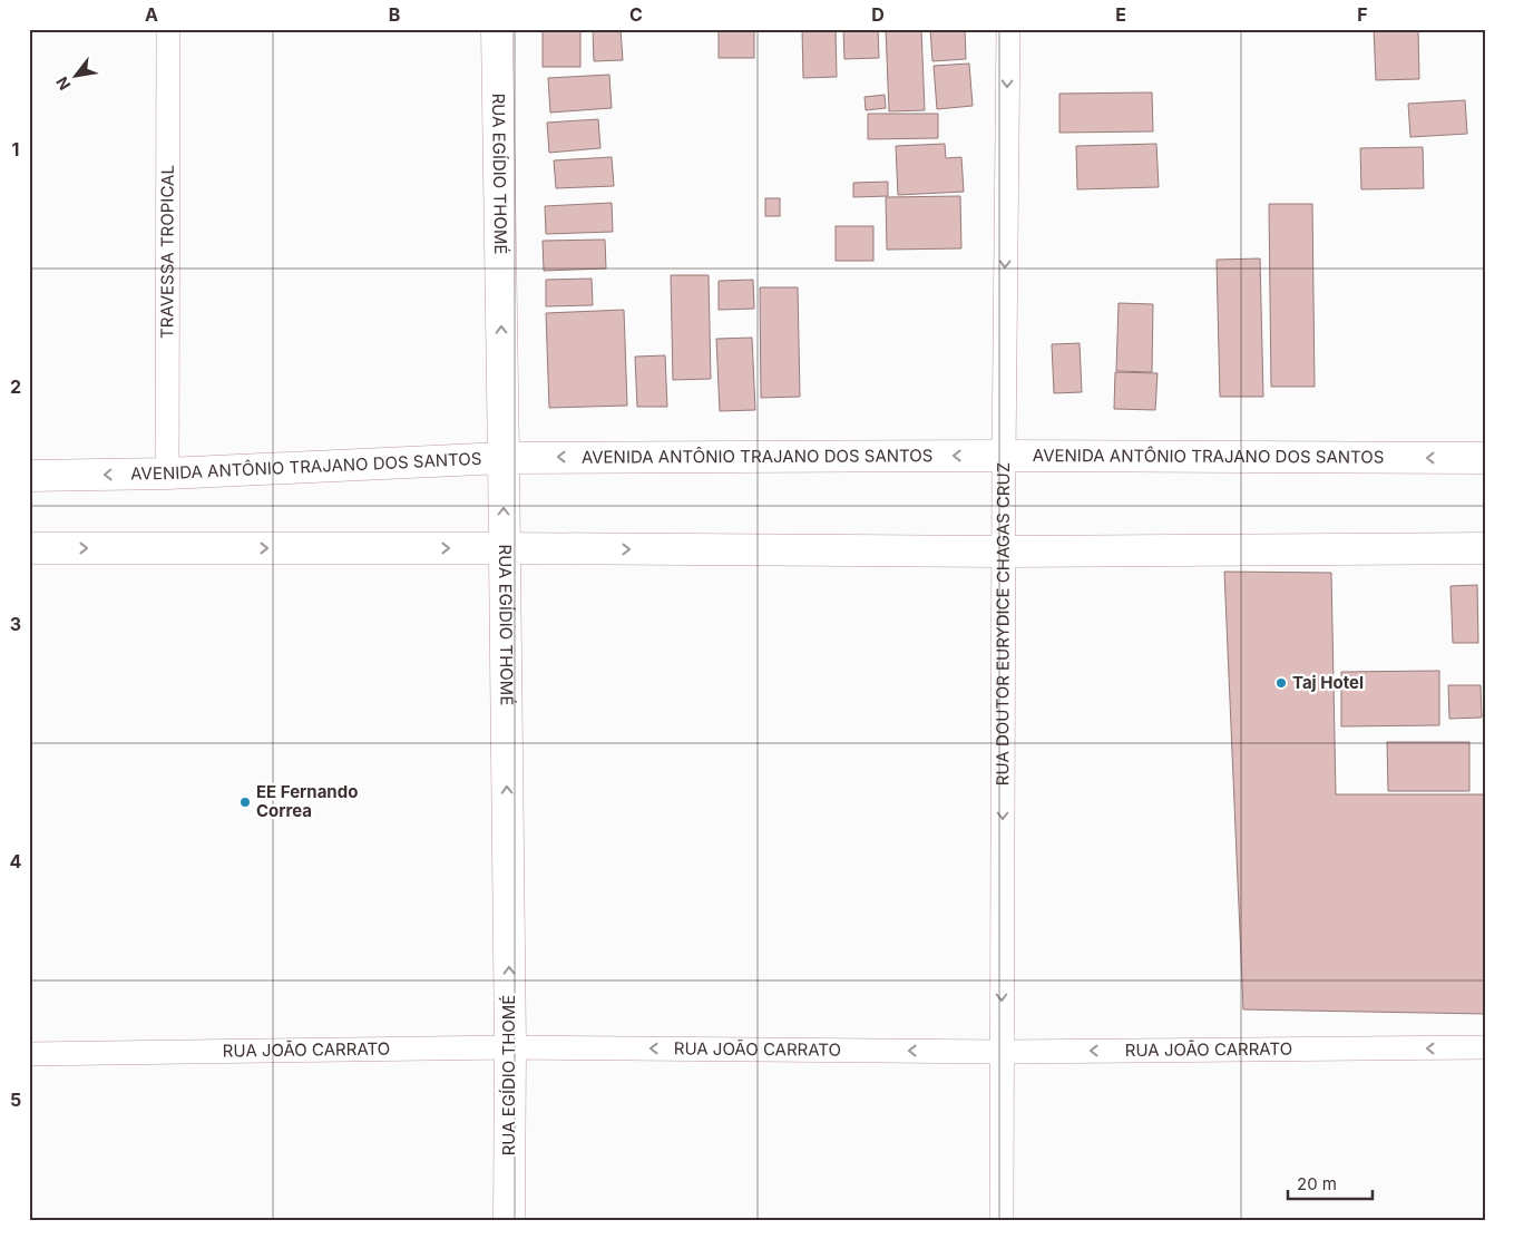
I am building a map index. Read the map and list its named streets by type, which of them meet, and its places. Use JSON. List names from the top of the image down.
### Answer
{
  "streets": {
    "main road": ["RUA EGÍDIO THOMÉ", "AVENIDA ANTÔNIO TRAJANO DOS SANTOS"],
    "street": ["TRAVESSA TROPICAL", "RUA DOUTOR EURYDICE CHAGAS CRUZ", "RUA JOÃO CARRATO"]
  },
  "crossings": [
    ["RUA EGÍDIO THOMÉ", "AVENIDA ANTÔNIO TRAJANO DOS SANTOS"],
    ["RUA EGÍDIO THOMÉ", "RUA JOÃO CARRATO"],
    ["TRAVESSA TROPICAL", "AVENIDA ANTÔNIO TRAJANO DOS SANTOS"],
    ["AVENIDA ANTÔNIO TRAJANO DOS SANTOS", "RUA DOUTOR EURYDICE CHAGAS CRUZ"],
    ["RUA DOUTOR EURYDICE CHAGAS CRUZ", "RUA JOÃO CARRATO"]
  ],
  "one_way": ["RUA EGÍDIO THOMÉ", "RUA DOUTOR EURYDICE CHAGAS CRUZ", "RUA JOÃO CARRATO"],
  "places": ["Taj Hotel", "EE Fernando Correa"],
  "scale_bar": "20 m",
  "north": "bottom left",
  "grid": {
    "columns": [
      "A",
      "B",
      "C",
      "D",
      "E",
      "F"
    ],
    "rows": [
      "1",
      "2",
      "3",
      "4",
      "5"
    ]
  }
}
